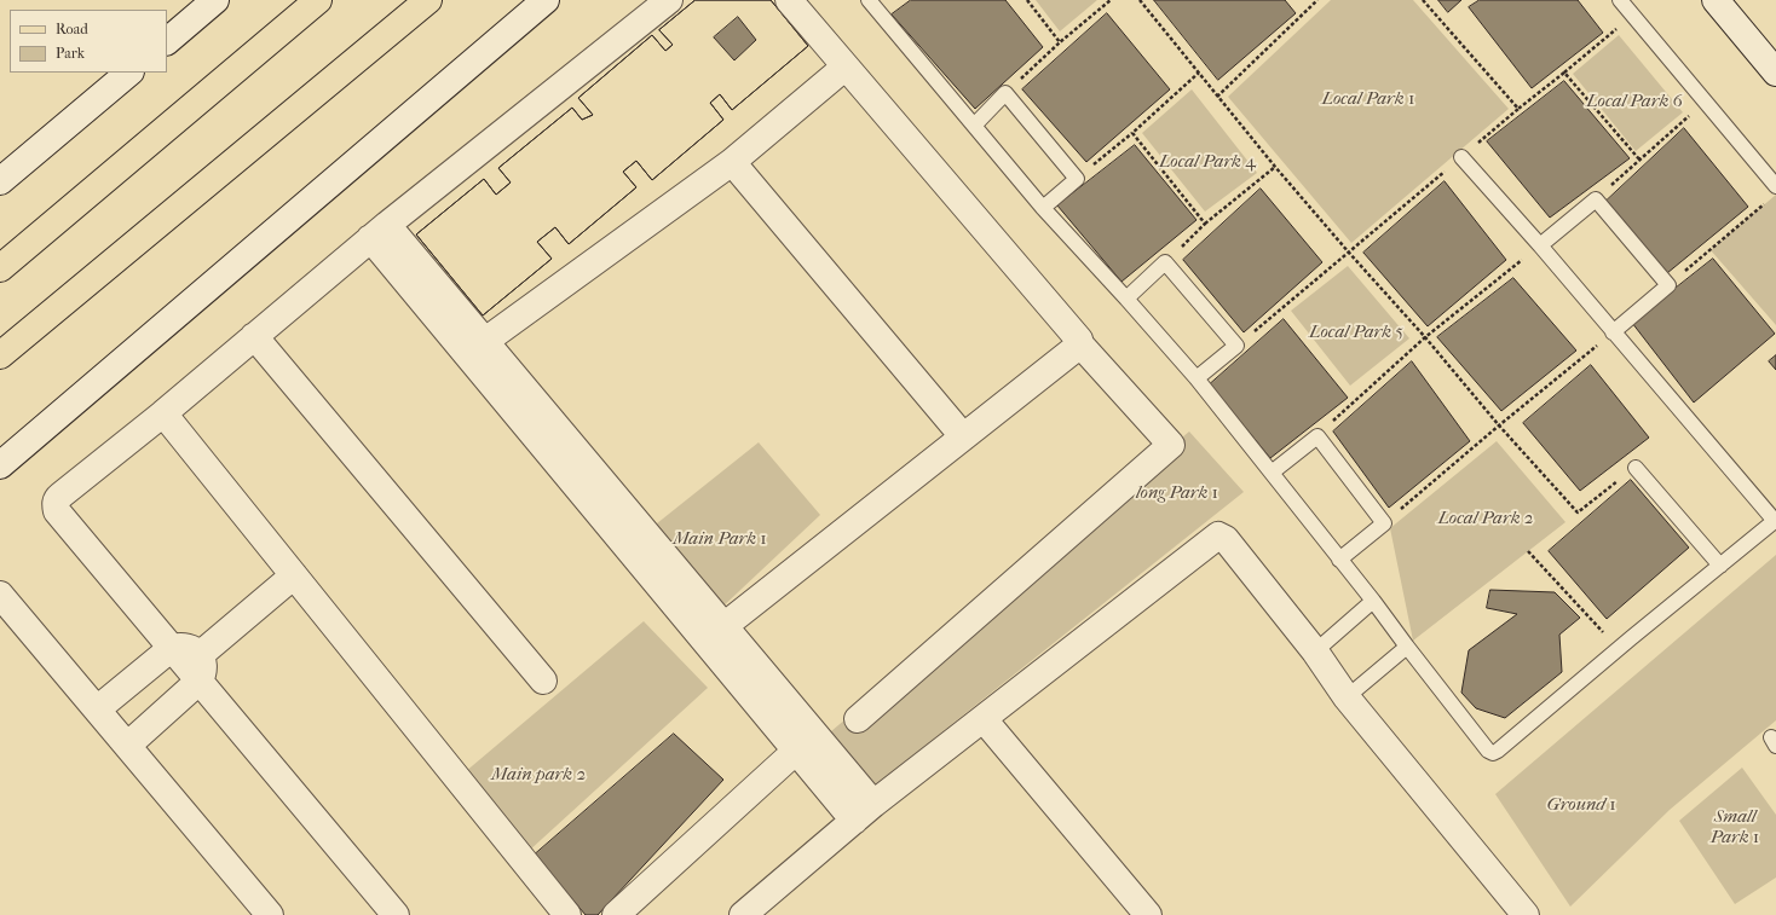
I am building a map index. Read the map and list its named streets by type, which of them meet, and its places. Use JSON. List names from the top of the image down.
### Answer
{
  "parks": [
    "Local Park 1",
    "Local Park 6",
    "Local Park 4",
    "Local Park 5",
    "long Park 1",
    "Local Park 2",
    "Main Park 1",
    "Main park 2",
    "Ground 1",
    "Small Park 1"
  ],
  "legend": ["Road", "Park"]
}
